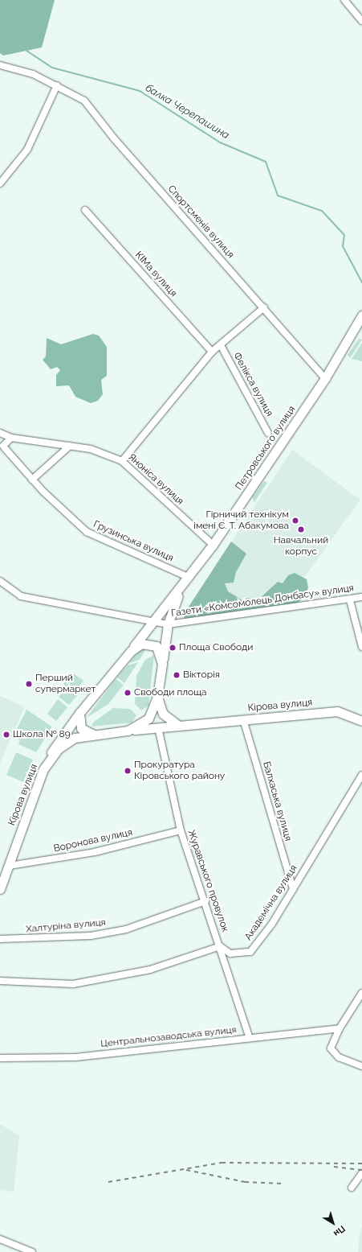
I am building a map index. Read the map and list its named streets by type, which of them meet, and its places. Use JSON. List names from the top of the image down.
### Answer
{
  "streets": {
    "main road": ["Петровського вулиця", "Кірова вулиця"],
    "street": [
      "Спортсменів вулиця",
      "КІМа вулиця",
      "Фелікса вулиця",
      "Яноніса вулиця",
      "Грузинська вулиця",
      "Газети «Комсомолець Донбасу» вулиця",
      "Балхаська вулиця",
      "Воронова вулиця",
      "Журавського провулок",
      "Академічна вулиця",
      "Халтуріна вулиця",
      "Центральнозаводська вулиця"
    ]
  },
  "crossings": [
    ["Спортсменів вулиця", "Петровського вулиця"],
    ["Петровського вулиця", "Яноніса вулиця"],
    ["Петровського вулиця", "Грузинська вулиця"],
    ["Петровського вулиця", "Газети «Комсомолець Донбасу» вулиця"],
    ["Петровського вулиця", "Кірова вулиця"],
    ["Кірова вулиця", "Балхаська вулиця"],
    ["Кірова вулиця", "Воронова вулиця"],
    ["Кірова вулиця", "Журавського провулок"],
    ["Балхаська вулиця", "Академічна вулиця"],
    ["Воронова вулиця", "Журавського провулок"],
    ["Журавського провулок", "Академічна вулиця"],
    ["Журавського провулок", "Халтуріна вулиця"],
    ["Журавського провулок", "Центральнозаводська вулиця"]
  ],
  "water": ["балка Черепашина"],
  "places": [
    "Гірничий технікум імені Є. Т. Абакумова",
    "Навчальний корпус",
    "Площа Свободи",
    "Вікторія",
    "Перший супермаркет",
    "Свободи площа",
    "Школа № 89",
    "Прокуратура Кіровського району"
  ],
  "north": "bottom right"
}
